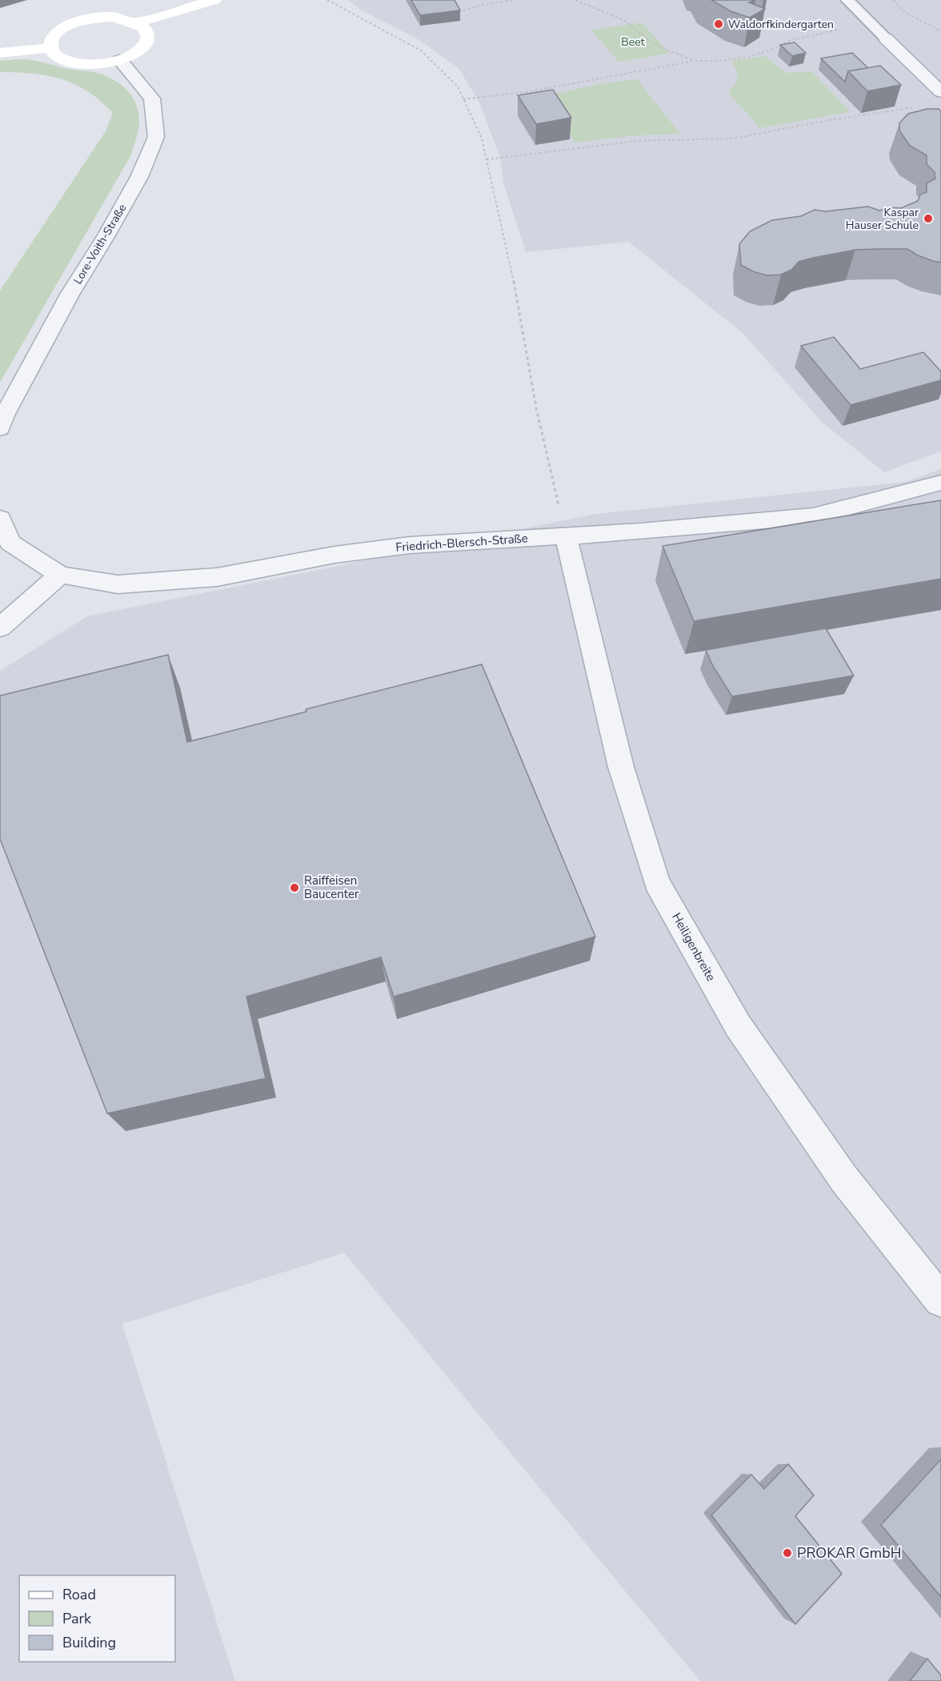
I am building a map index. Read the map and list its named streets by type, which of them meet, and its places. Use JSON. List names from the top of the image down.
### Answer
{
  "streets": {
    "street": ["Lore-Voith-Straße", "Friedrich-Blersch-Straße", "Heiligenbreite"]
  },
  "crossings": [
    ["Friedrich-Blersch-Straße", "Heiligenbreite"]
  ],
  "parks": ["Beet"],
  "places": [
    "Waldorfkindergarten",
    "Kaspar Hauser Schule",
    "Raiffeisen Baucenter",
    "PROKAR GmbH"
  ],
  "legend": ["Road", "Park", "Building"]
}
